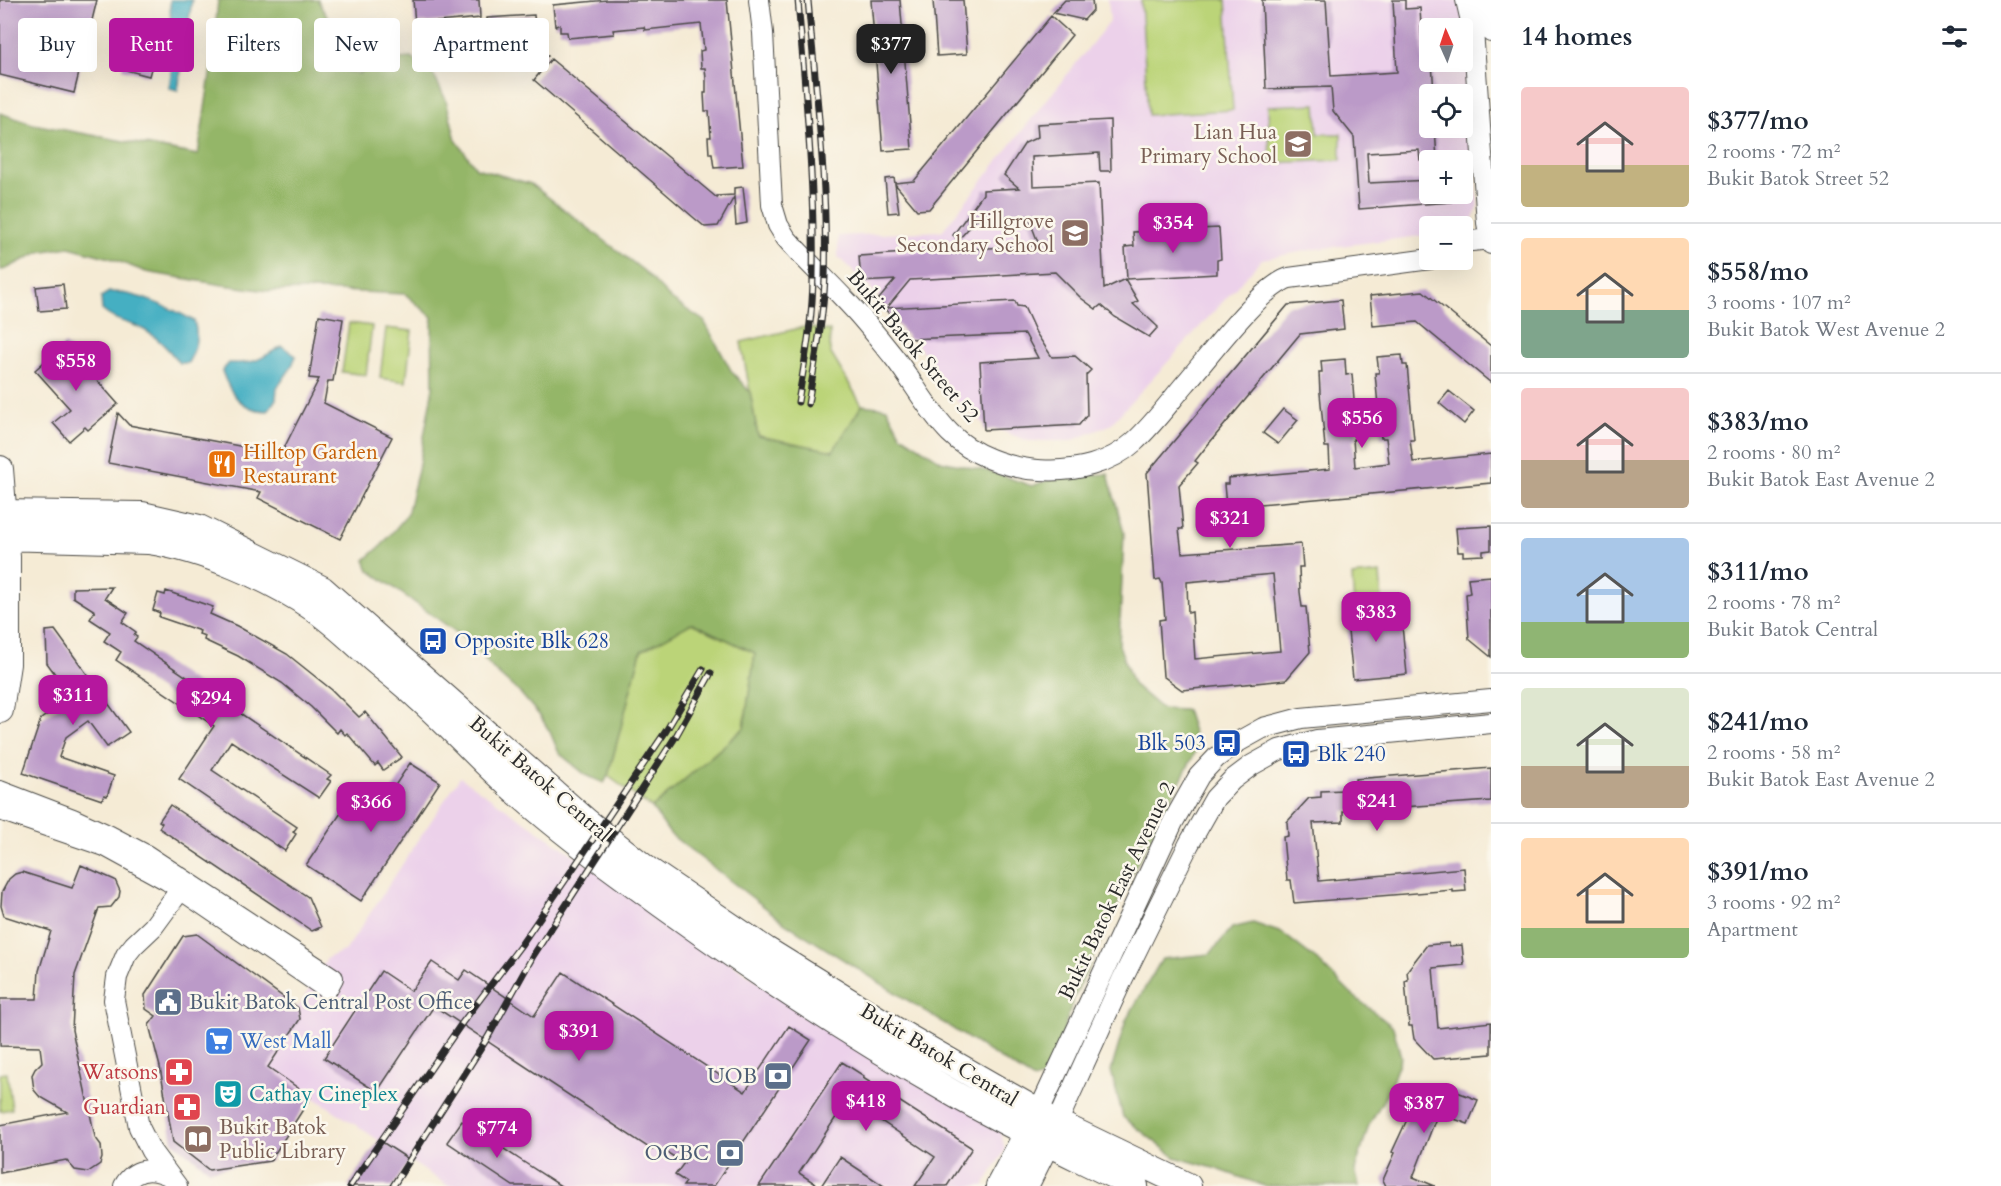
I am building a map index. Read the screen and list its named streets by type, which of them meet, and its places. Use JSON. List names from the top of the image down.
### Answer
{
  "streets": {
    "main road": ["Bukit Batok Central"],
    "street": ["Bukit Batok Street 52", "Bukit Batok East Avenue 2"]
  },
  "crossings": [
    ["Bukit Batok Central", "Bukit Batok East Avenue 2"]
  ],
  "places": {
    "school or university": ["Lian Hua Primary School", "Hillgrove Secondary School"],
    "restaurant": ["Hilltop Garden Restaurant"],
    "bus stop": ["Opposite Blk 628", "Blk 503", "Blk 240"],
    "public building": ["Bukit Batok Central Post Office"],
    "supermarket": ["West Mall"],
    "pharmacy": ["Watsons", "Guardian"],
    "bank": ["UOB", "OCBC"],
    "theatre": ["Cathay Cineplex"],
    "library": ["Bukit Batok Public Library"]
  },
  "north": "top",
  "page": {
    "heading": "14 homes",
    "map_buttons": ["+", "−"],
    "chip": [
      "Buy",
      "Rent",
      "Filters",
      "New",
      "Apartment"
    ],
    "price": [
      "$377",
      "$354",
      "$558",
      "$556",
      "$321",
      "$383",
      "$311",
      "$294",
      "$241",
      "$366",
      "$391",
      "$418",
      "$387",
      "$774"
    ],
    "list": [
      {
        "name": "$377/mo",
        "note": "2 rooms · 72 m² · Bukit Batok Street 52"
      },
      {
        "name": "$558/mo",
        "note": "3 rooms · 107 m² · Bukit Batok West Avenue 2"
      },
      {
        "name": "$383/mo",
        "note": "2 rooms · 80 m² · Bukit Batok East Avenue 2"
      },
      {
        "name": "$311/mo",
        "note": "2 rooms · 78 m² · Bukit Batok Central"
      },
      {
        "name": "$241/mo",
        "note": "2 rooms · 58 m² · Bukit Batok East Avenue 2"
      },
      {
        "name": "$391/mo",
        "note": "3 rooms · 92 m² · Apartment"
      }
    ]
  }
}
